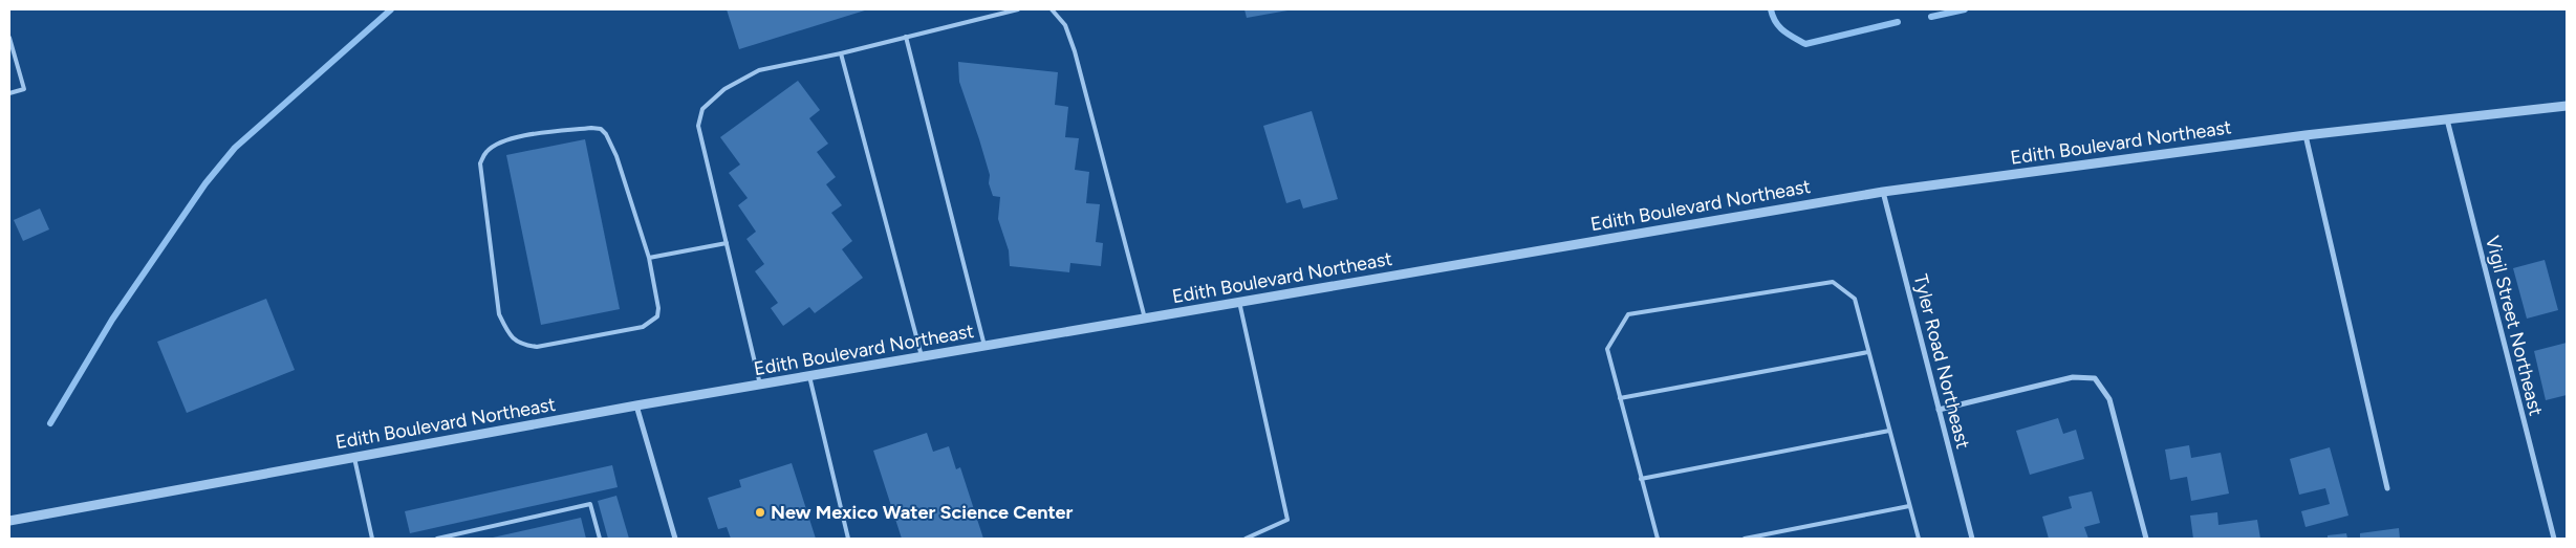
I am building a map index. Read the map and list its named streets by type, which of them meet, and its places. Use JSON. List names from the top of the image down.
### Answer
{
  "streets": {
    "street": ["Edith Boulevard Northeast", "Vigil Street Northeast", "Tyler Road Northeast"]
  },
  "crossings": [
    ["Edith Boulevard Northeast", "Vigil Street Northeast"],
    ["Edith Boulevard Northeast", "Tyler Road Northeast"]
  ],
  "places": ["New Mexico Water Science Center"]
}
